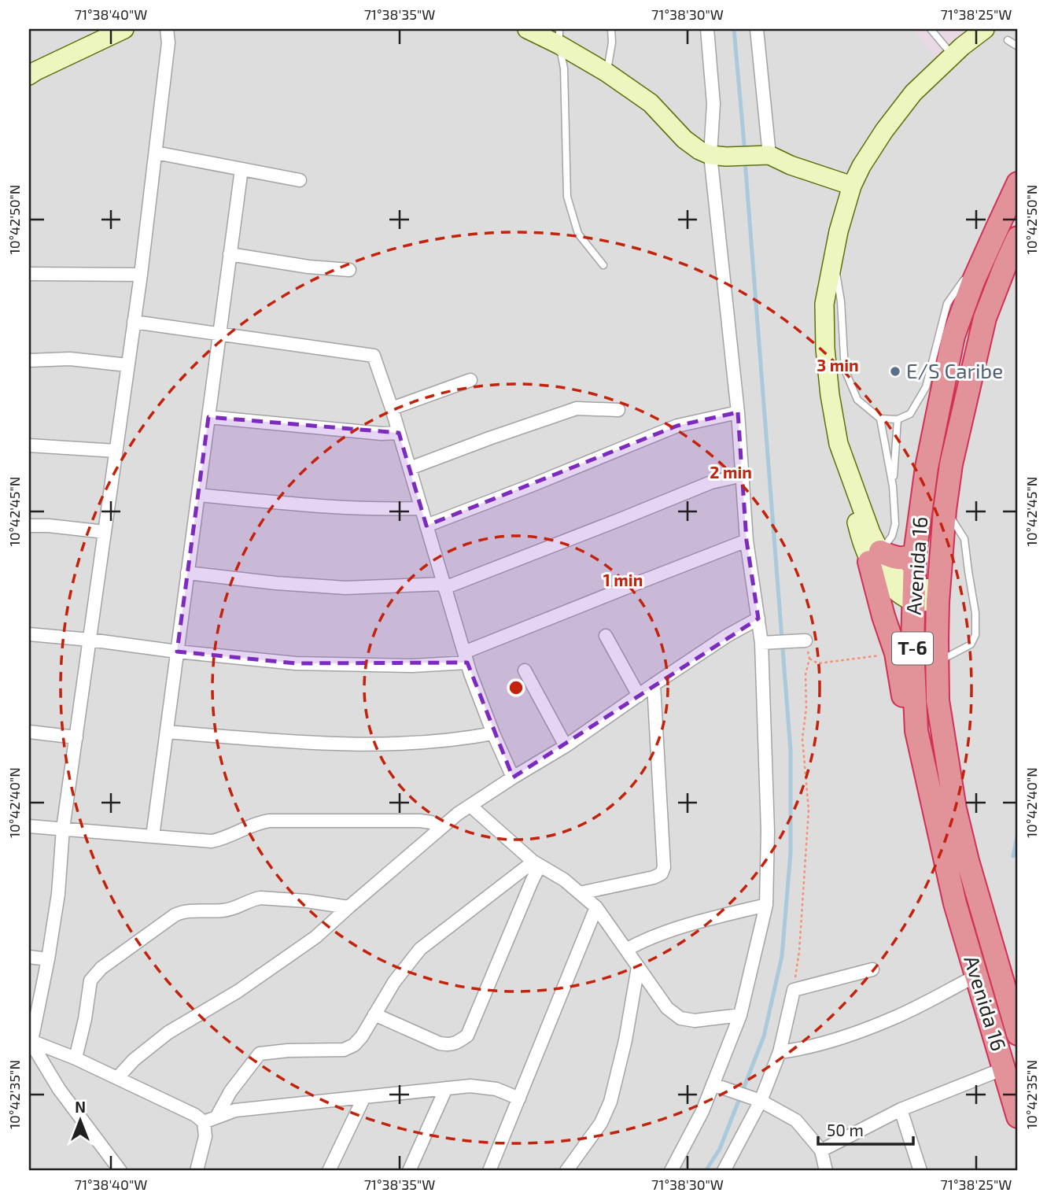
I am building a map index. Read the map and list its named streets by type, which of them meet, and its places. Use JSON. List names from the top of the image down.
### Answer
{
  "streets": {
    "highway": ["Avenida 16", "T-6"]
  },
  "crossings": [
    ["Avenida 16", "T-6"]
  ],
  "places": ["E/S Caribe"],
  "scale_bar": "50 m",
  "north": "top",
  "coordinates": [
    "71°38'40\"W",
    "71°38'35\"W",
    "71°38'30\"W",
    "71°38'25\"W",
    "10°42'50\"N",
    "10°42'45\"N",
    "10°42'40\"N",
    "10°42'35\"N"
  ],
  "rings": ["3 min", "2 min", "1 min"]
}
